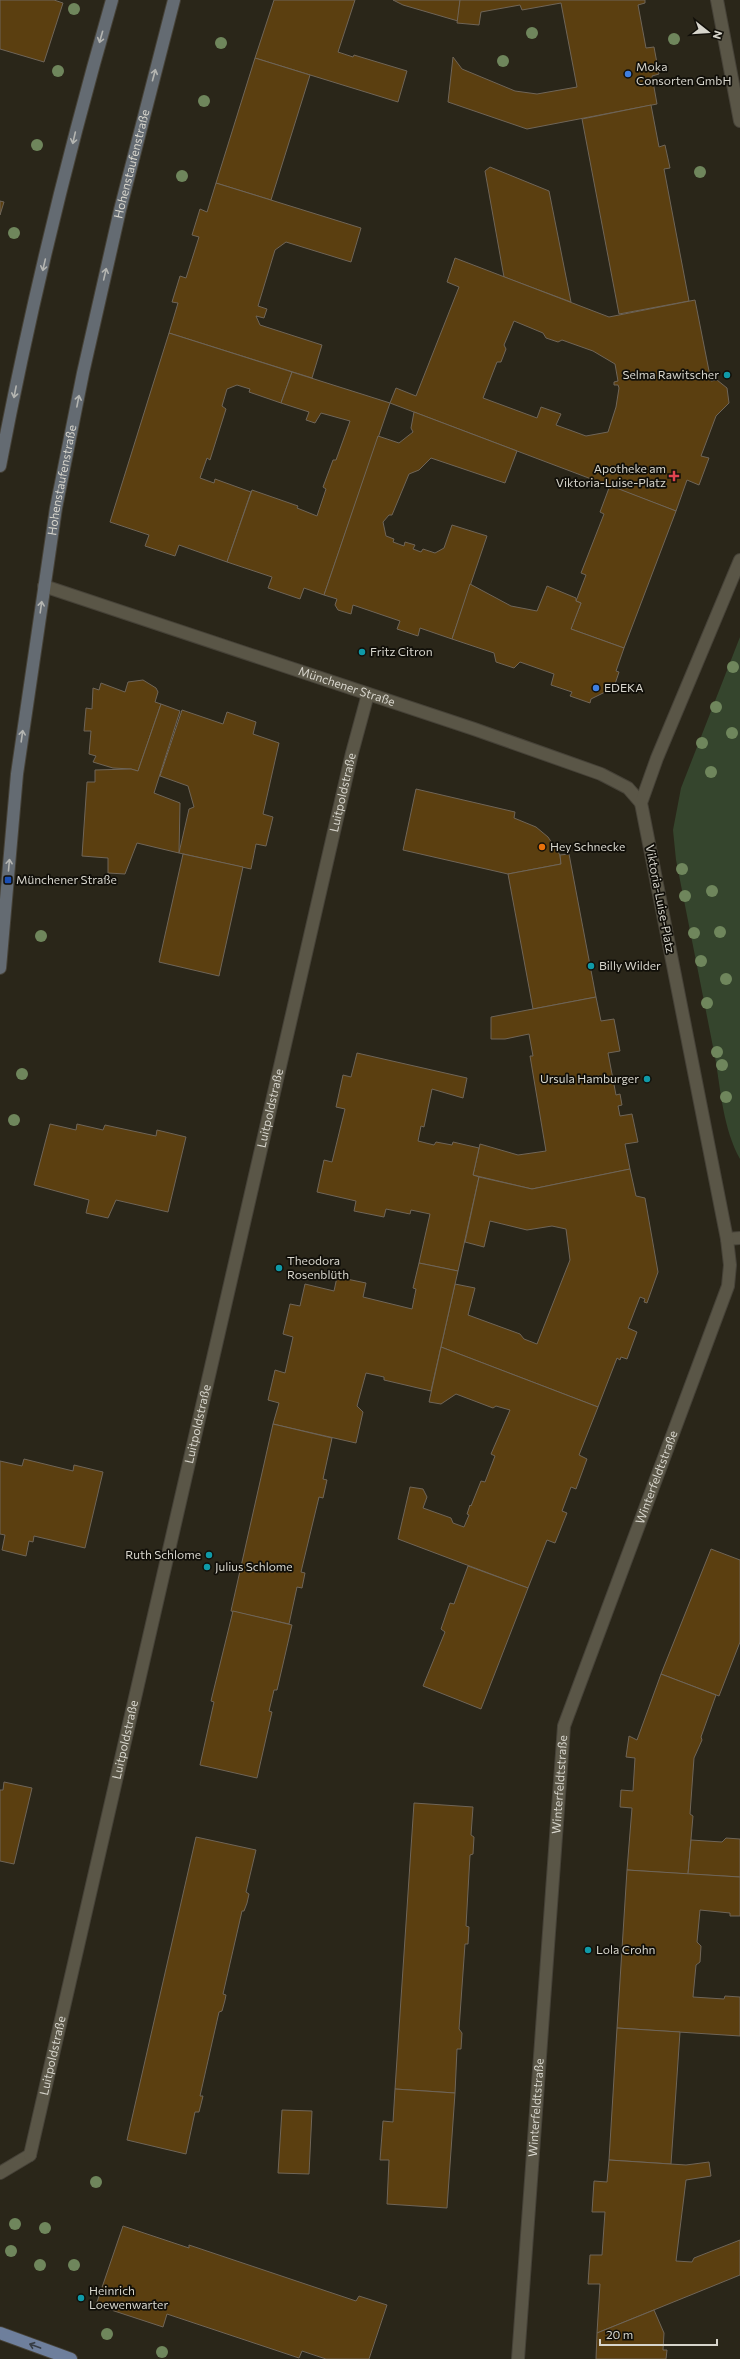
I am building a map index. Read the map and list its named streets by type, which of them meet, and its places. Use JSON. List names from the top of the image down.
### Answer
{
  "streets": {
    "main road": ["Hohenstaufenstraße"],
    "street": [
      "Münchener Straße",
      "Luitpoldstraße",
      "Viktoria-Luise-Platz",
      "Winterfeldtstraße"
    ]
  },
  "crossings": [
    ["Hohenstaufenstraße", "Münchener Straße"],
    ["Münchener Straße", "Luitpoldstraße"],
    ["Münchener Straße", "Viktoria-Luise-Platz"],
    ["Viktoria-Luise-Platz", "Winterfeldtstraße"]
  ],
  "places": {
    "other": [
      "Moka Consorten GmbH",
      "Selma Rawitscher",
      "Fritz Citron",
      "EDEKA",
      "Hey Schnecke",
      "Billy Wilder",
      "Ursula Hamburger",
      "Theodora Rosenblüth",
      "Ruth Schlome",
      "Julius Schlome",
      "Lola Crohn",
      "Heinrich Loewenwarter"
    ],
    "health": ["Apotheke am Viktoria-Luise-Platz"],
    "transit": ["Münchener Straße"]
  },
  "scale_bar": "20 m",
  "north": "right"
}
